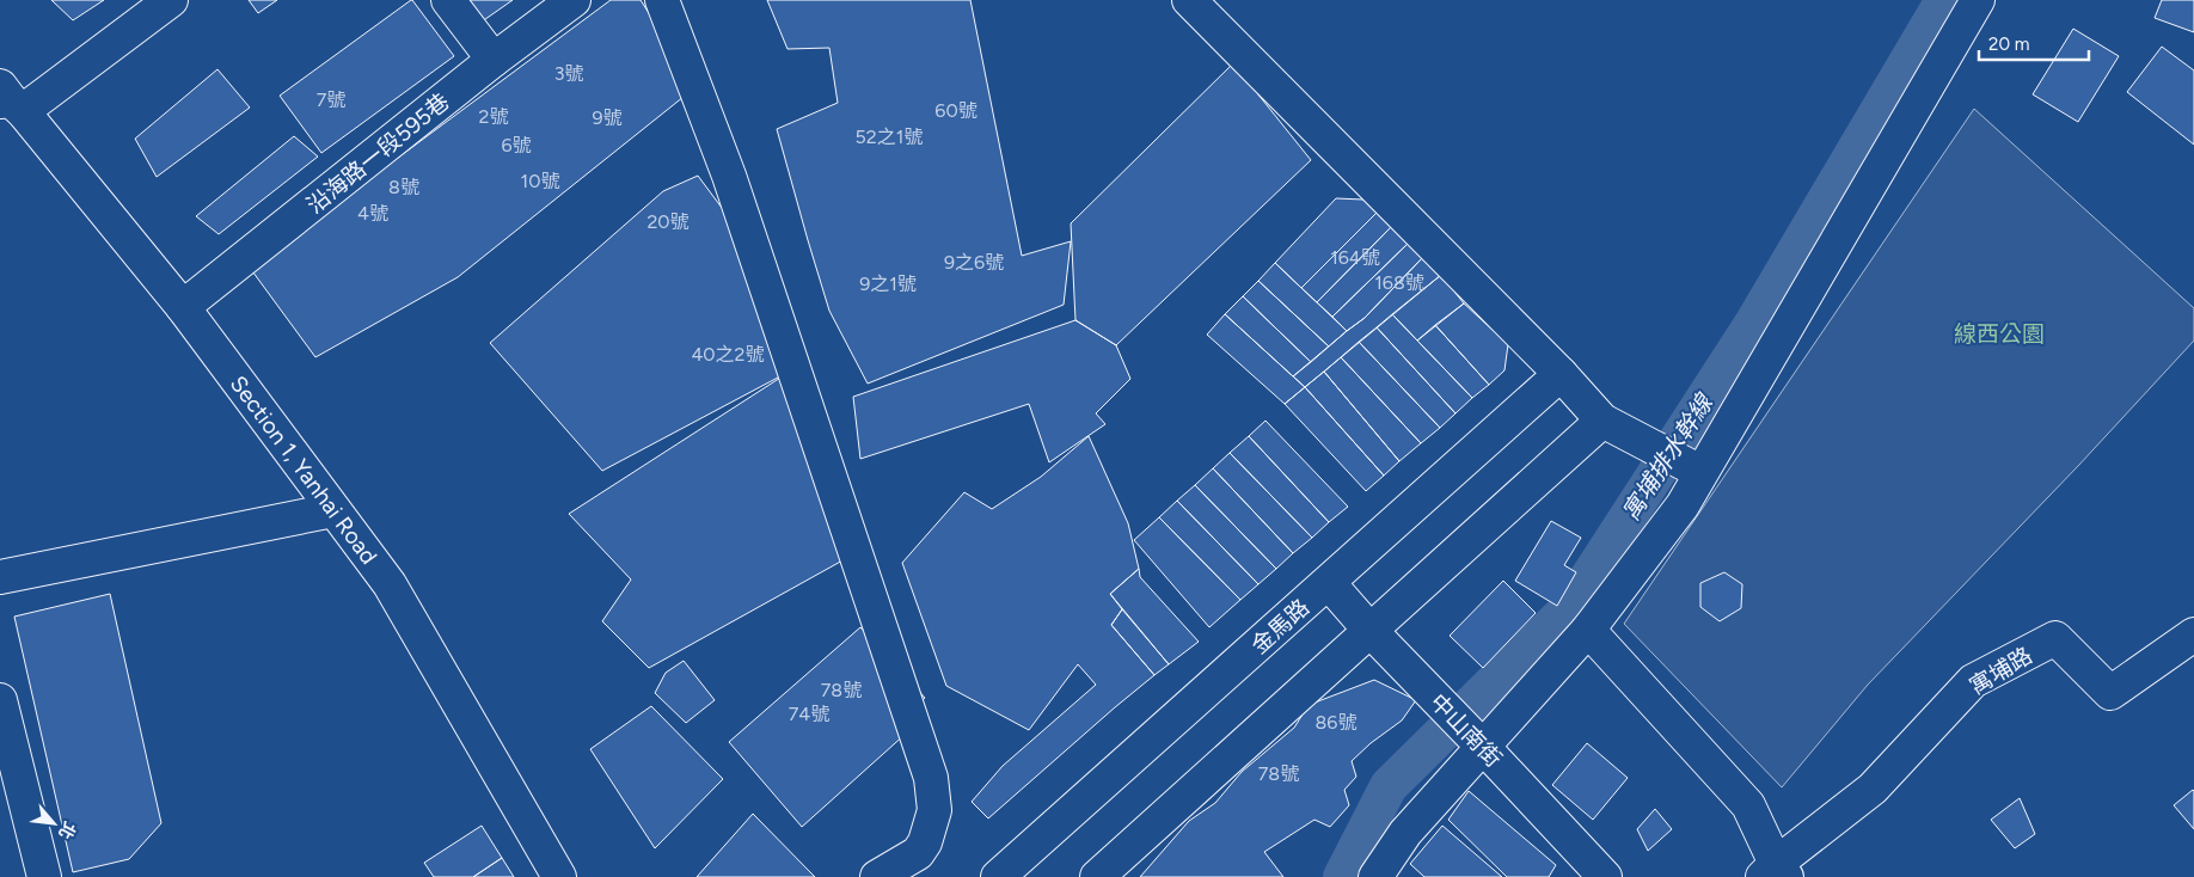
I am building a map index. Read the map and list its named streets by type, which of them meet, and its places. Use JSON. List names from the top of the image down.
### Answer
{
  "streets": {
    "street": [
      "沿海路一段595巷",
      "Section 1, Yanhai Road",
      "金馬路",
      "寓埔路",
      "中山南街"
    ]
  },
  "crossings": [
    ["沿海路一段595巷", "Section 1, Yanhai Road"],
    ["金馬路", "中山南街"]
  ],
  "water": ["寓埔排水幹線"],
  "parks": ["線西公園"],
  "house_numbers": [
    "3號",
    "7號",
    "60號",
    "2號",
    "9號",
    "52之1號",
    "6號",
    "10號",
    "8號",
    "4號",
    "20號",
    "164號",
    "9之6號",
    "168號",
    "9之1號",
    "40之2號",
    "78號",
    "74號",
    "86號",
    "78號"
  ],
  "scale_bar": "20 m",
  "north": "bottom right"
}
